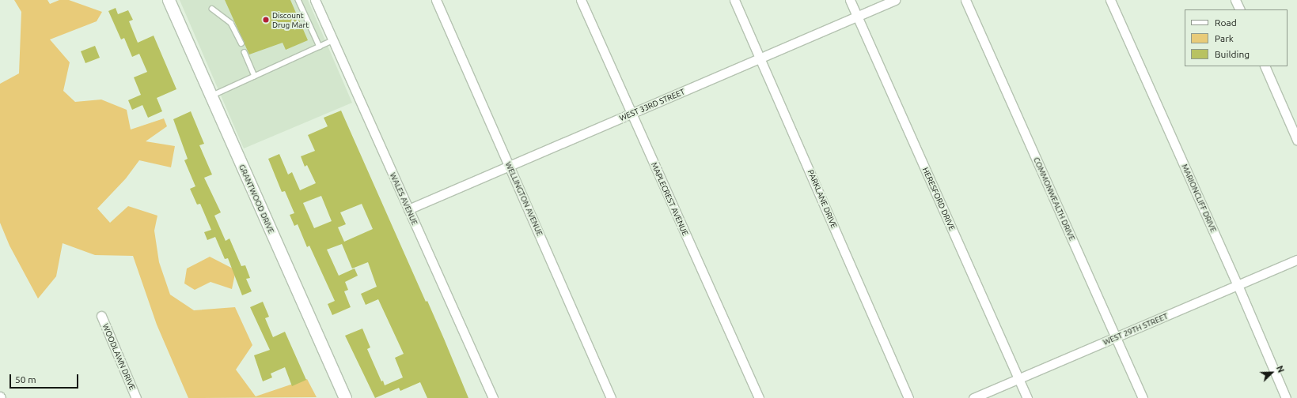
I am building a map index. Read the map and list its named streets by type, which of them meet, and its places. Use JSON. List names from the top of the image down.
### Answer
{
  "streets": {
    "street": [
      "WEST 33RD STREET",
      "MARIONCLIFF DRIVE",
      "GRANTWOOD DRIVE",
      "WALES AVENUE",
      "WELLINGTON AVENUE",
      "MAPLECREST AVENUE",
      "PARKLANE DRIVE",
      "HERESFORD DRIVE",
      "COMMONWEALTH DRIVE",
      "WEST 29TH STREET",
      "WOODLAWN DRIVE"
    ]
  },
  "crossings": [
    ["WEST 33RD STREET", "WALES AVENUE"],
    ["WEST 33RD STREET", "WELLINGTON AVENUE"],
    ["WEST 33RD STREET", "MAPLECREST AVENUE"],
    ["WEST 33RD STREET", "PARKLANE DRIVE"],
    ["WEST 33RD STREET", "HERESFORD DRIVE"],
    ["MARIONCLIFF DRIVE", "WEST 29TH STREET"],
    ["HERESFORD DRIVE", "WEST 29TH STREET"],
    ["COMMONWEALTH DRIVE", "WEST 29TH STREET"]
  ],
  "places": ["Discount Drug Mart"],
  "legend": ["Road", "Park", "Building"],
  "scale_bar": "50 m",
  "north": "top right"
}
